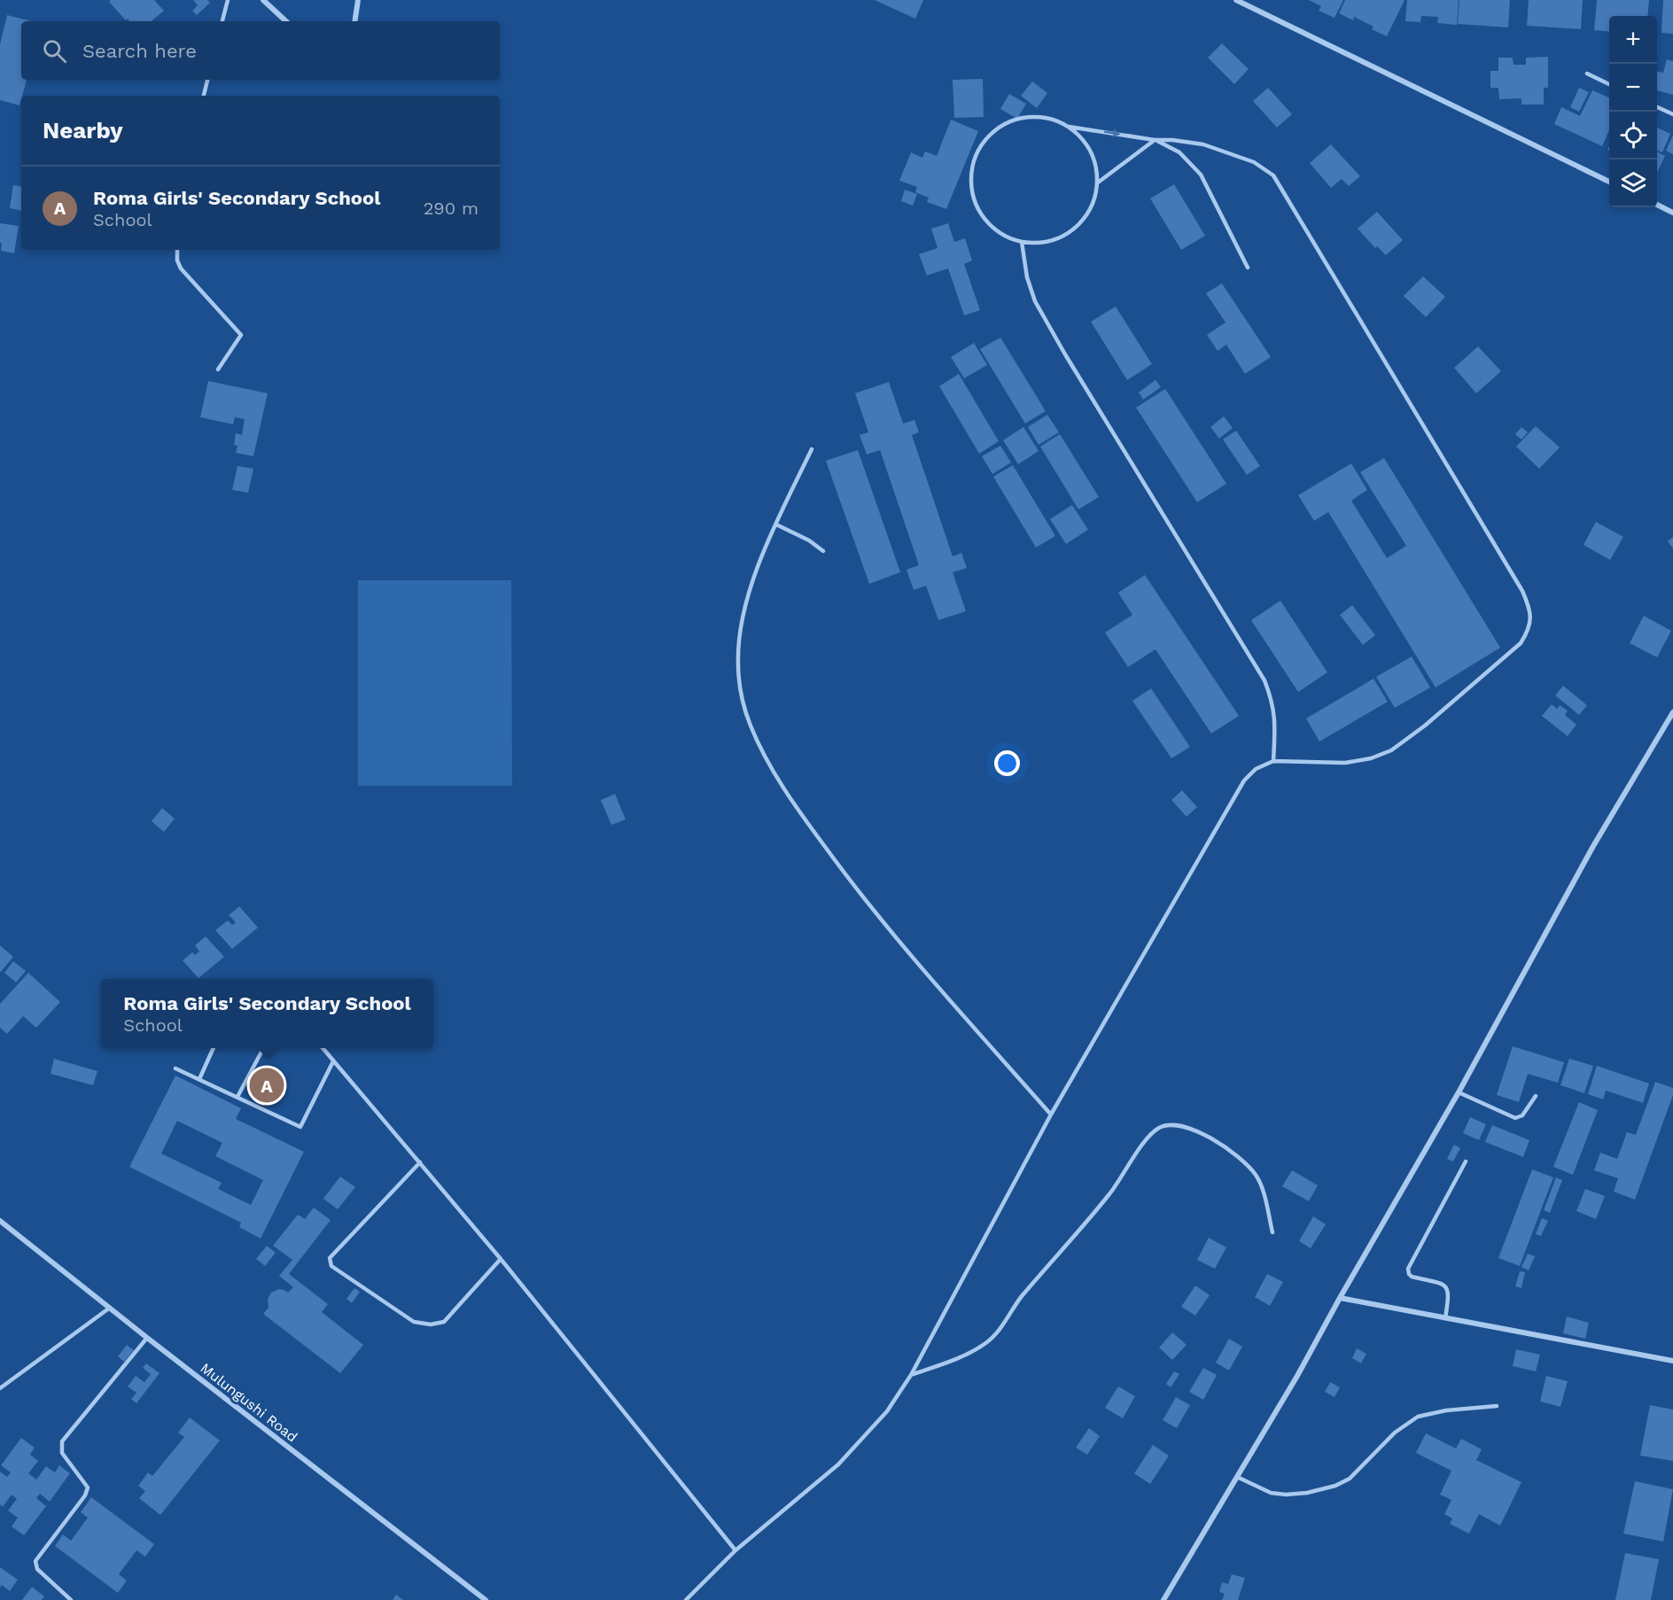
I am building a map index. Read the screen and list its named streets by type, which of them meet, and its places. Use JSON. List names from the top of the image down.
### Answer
{
  "streets": {
    "street": ["Mulungushi Road"]
  },
  "page": {
    "map_buttons": ["+", "−"],
    "search": "Search here",
    "heading": "Nearby",
    "list": [
      {
        "mark": "A",
        "name": "Roma Girls' Secondary School",
        "note": "School",
        "value": "290 m"
      }
    ],
    "popup": ["Roma Girls' Secondary School", "School"],
    "pins": "A"
  }
}
